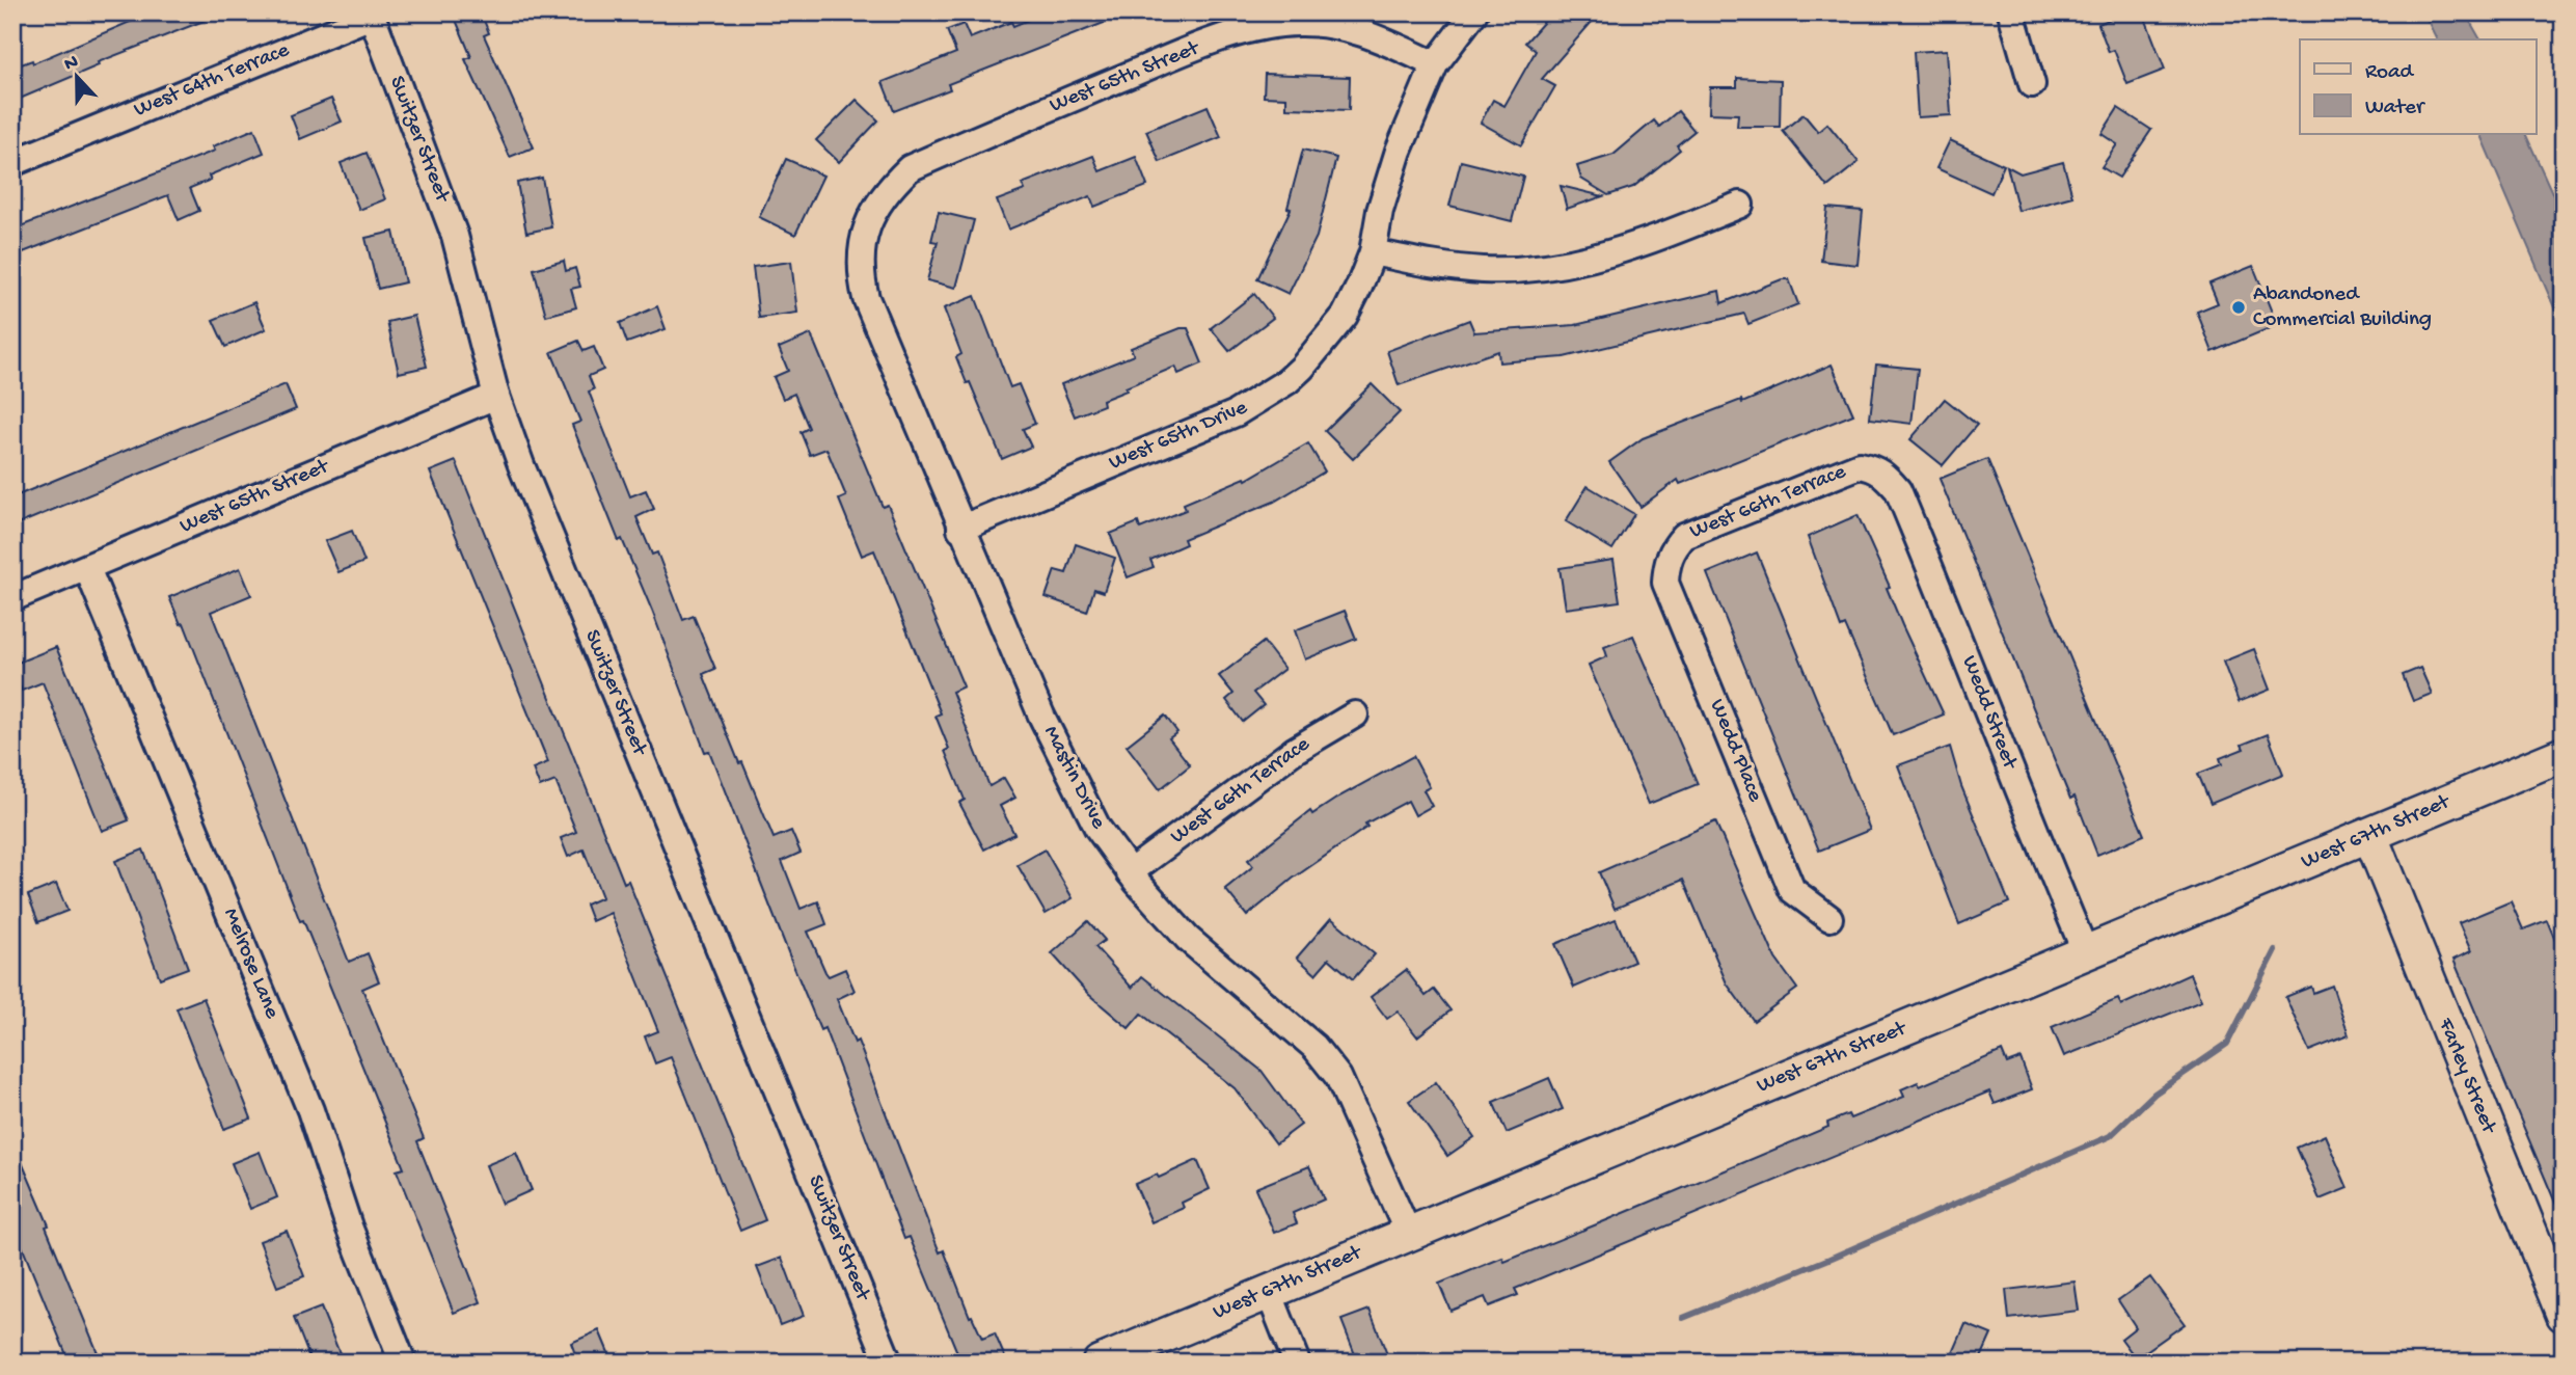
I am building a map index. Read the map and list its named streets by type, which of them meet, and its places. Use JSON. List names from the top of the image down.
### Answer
{
  "streets": {
    "street": [
      "West 65th Street",
      "West 64th Terrace",
      "Switzer Street",
      "West 65th Drive",
      "West 66th Terrace",
      "Wedd Street",
      "Wedd Place",
      "Mastin Drive",
      "West 67th Street",
      "Melrose Lane",
      "Farley Street"
    ]
  },
  "crossings": [
    ["West 65th Street", "Switzer Street"],
    ["West 65th Street", "West 65th Drive"],
    ["West 65th Street", "Mastin Drive"],
    ["West 65th Street", "Melrose Lane"],
    ["West 64th Terrace", "Switzer Street"],
    ["West 65th Drive", "Mastin Drive"],
    ["West 66th Terrace", "Wedd Street"],
    ["West 66th Terrace", "Wedd Place"],
    ["West 66th Terrace", "Mastin Drive"],
    ["Wedd Street", "West 67th Street"],
    ["Mastin Drive", "West 67th Street"],
    ["West 67th Street", "Farley Street"]
  ],
  "places": ["Abandoned Commercial Building"],
  "legend": ["Road", "Water"],
  "north": "top"
}
